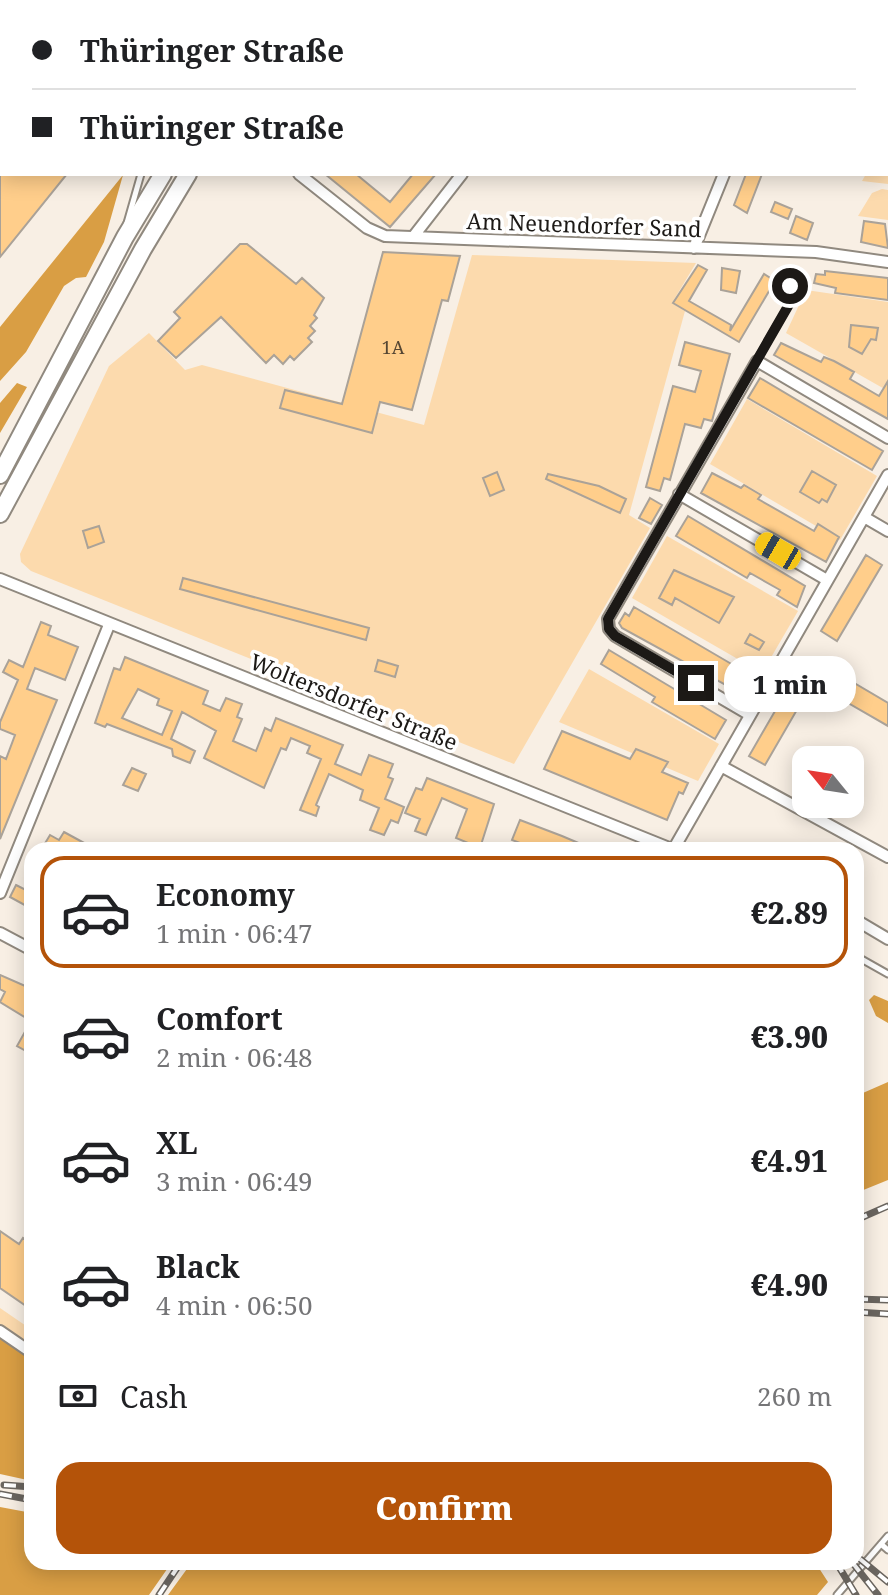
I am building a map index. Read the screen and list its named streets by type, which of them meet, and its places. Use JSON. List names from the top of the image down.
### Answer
{
  "streets": {
    "street": ["Am Neuendorfer Sand", "Woltersdorfer Straße"]
  },
  "house_numbers": ["1A"],
  "north": "top left",
  "page": {
    "banner": ["Thüringer Straße", "Thüringer Straße"],
    "bubble": "1 min",
    "list": [
      {
        "name": "Economy",
        "note": "1 min · 06:47",
        "value": "€2.89"
      },
      {
        "name": "Comfort",
        "note": "2 min · 06:48",
        "value": "€3.90"
      },
      {
        "name": "XL",
        "note": "3 min · 06:49",
        "value": "€4.91"
      },
      {
        "name": "Black",
        "note": "4 min · 06:50",
        "value": "€4.90"
      }
    ],
    "pay": ["Cash", "260 m"],
    "buttons": "Confirm"
  }
}
